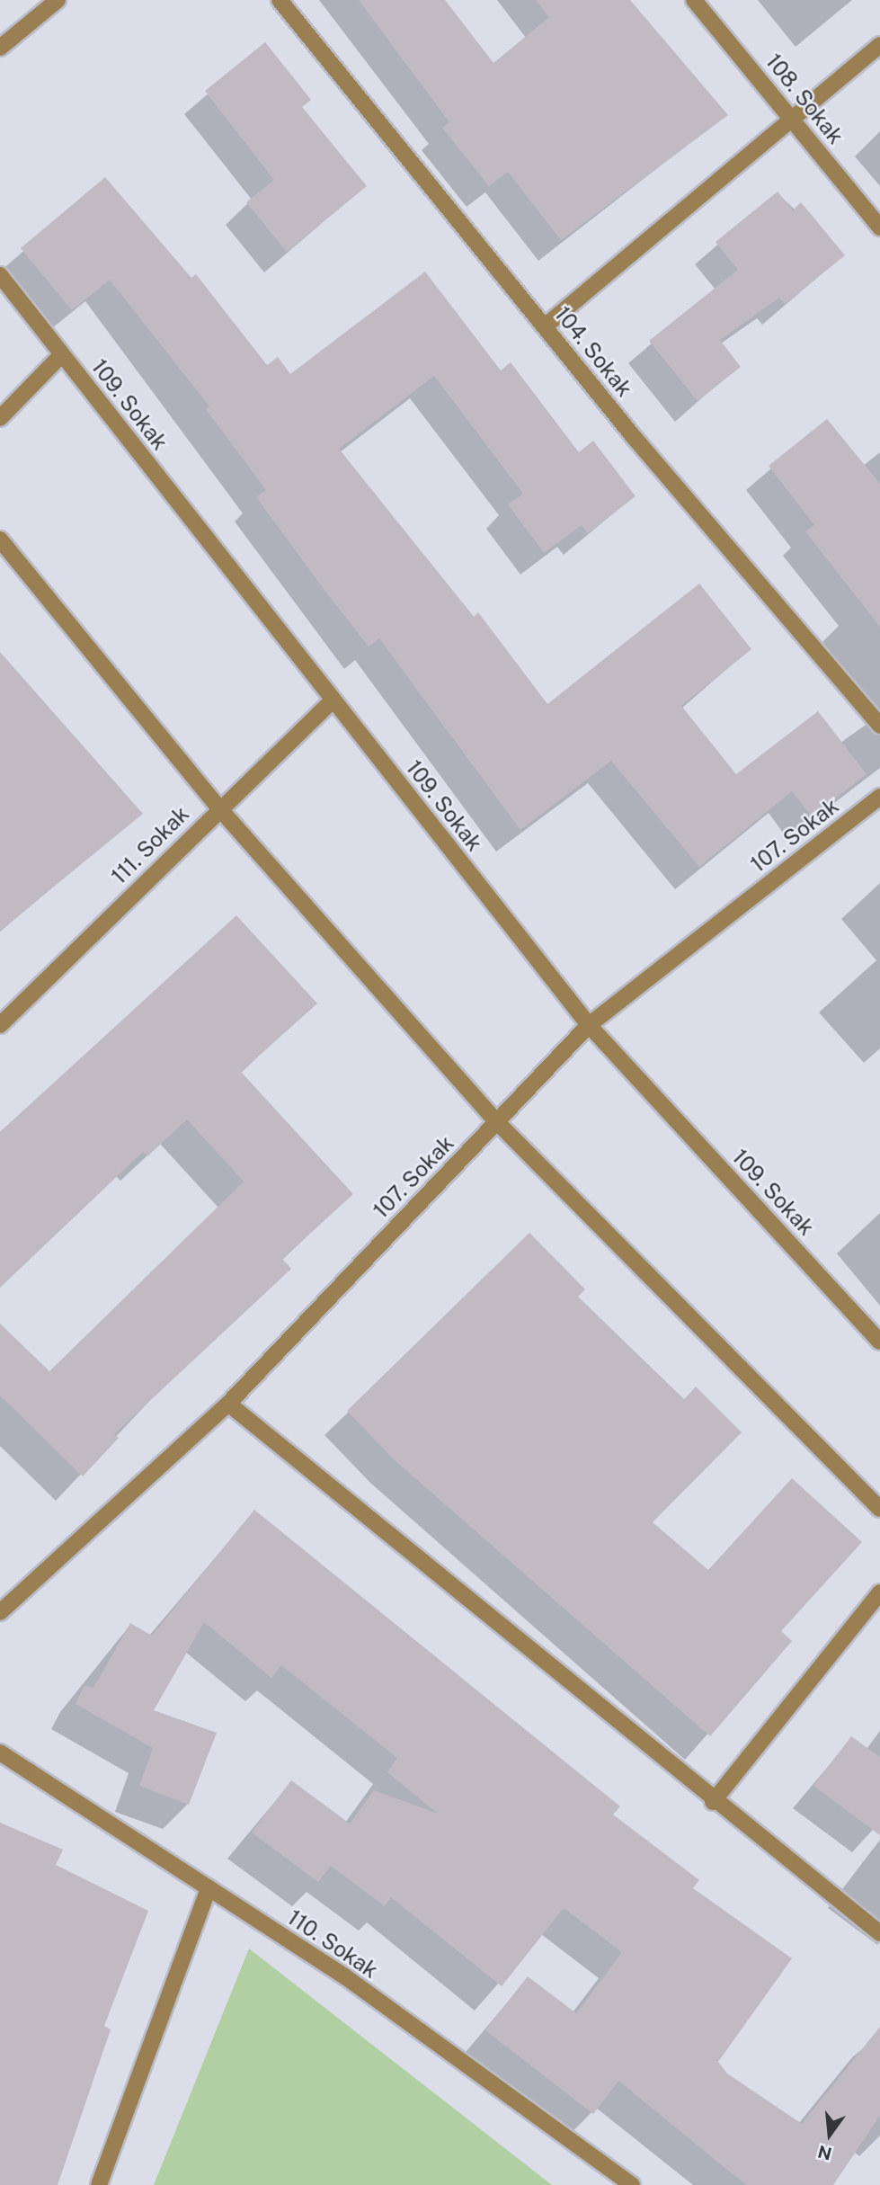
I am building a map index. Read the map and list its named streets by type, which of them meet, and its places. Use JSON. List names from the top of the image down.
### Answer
{
  "streets": {
    "street": [
      "108. Sokak",
      "104. Sokak",
      "109. Sokak",
      "107. Sokak",
      "111. Sokak",
      "110. Sokak"
    ]
  },
  "crossings": [
    ["109. Sokak", "107. Sokak"],
    ["109. Sokak", "111. Sokak"]
  ],
  "north": "bottom"
}
